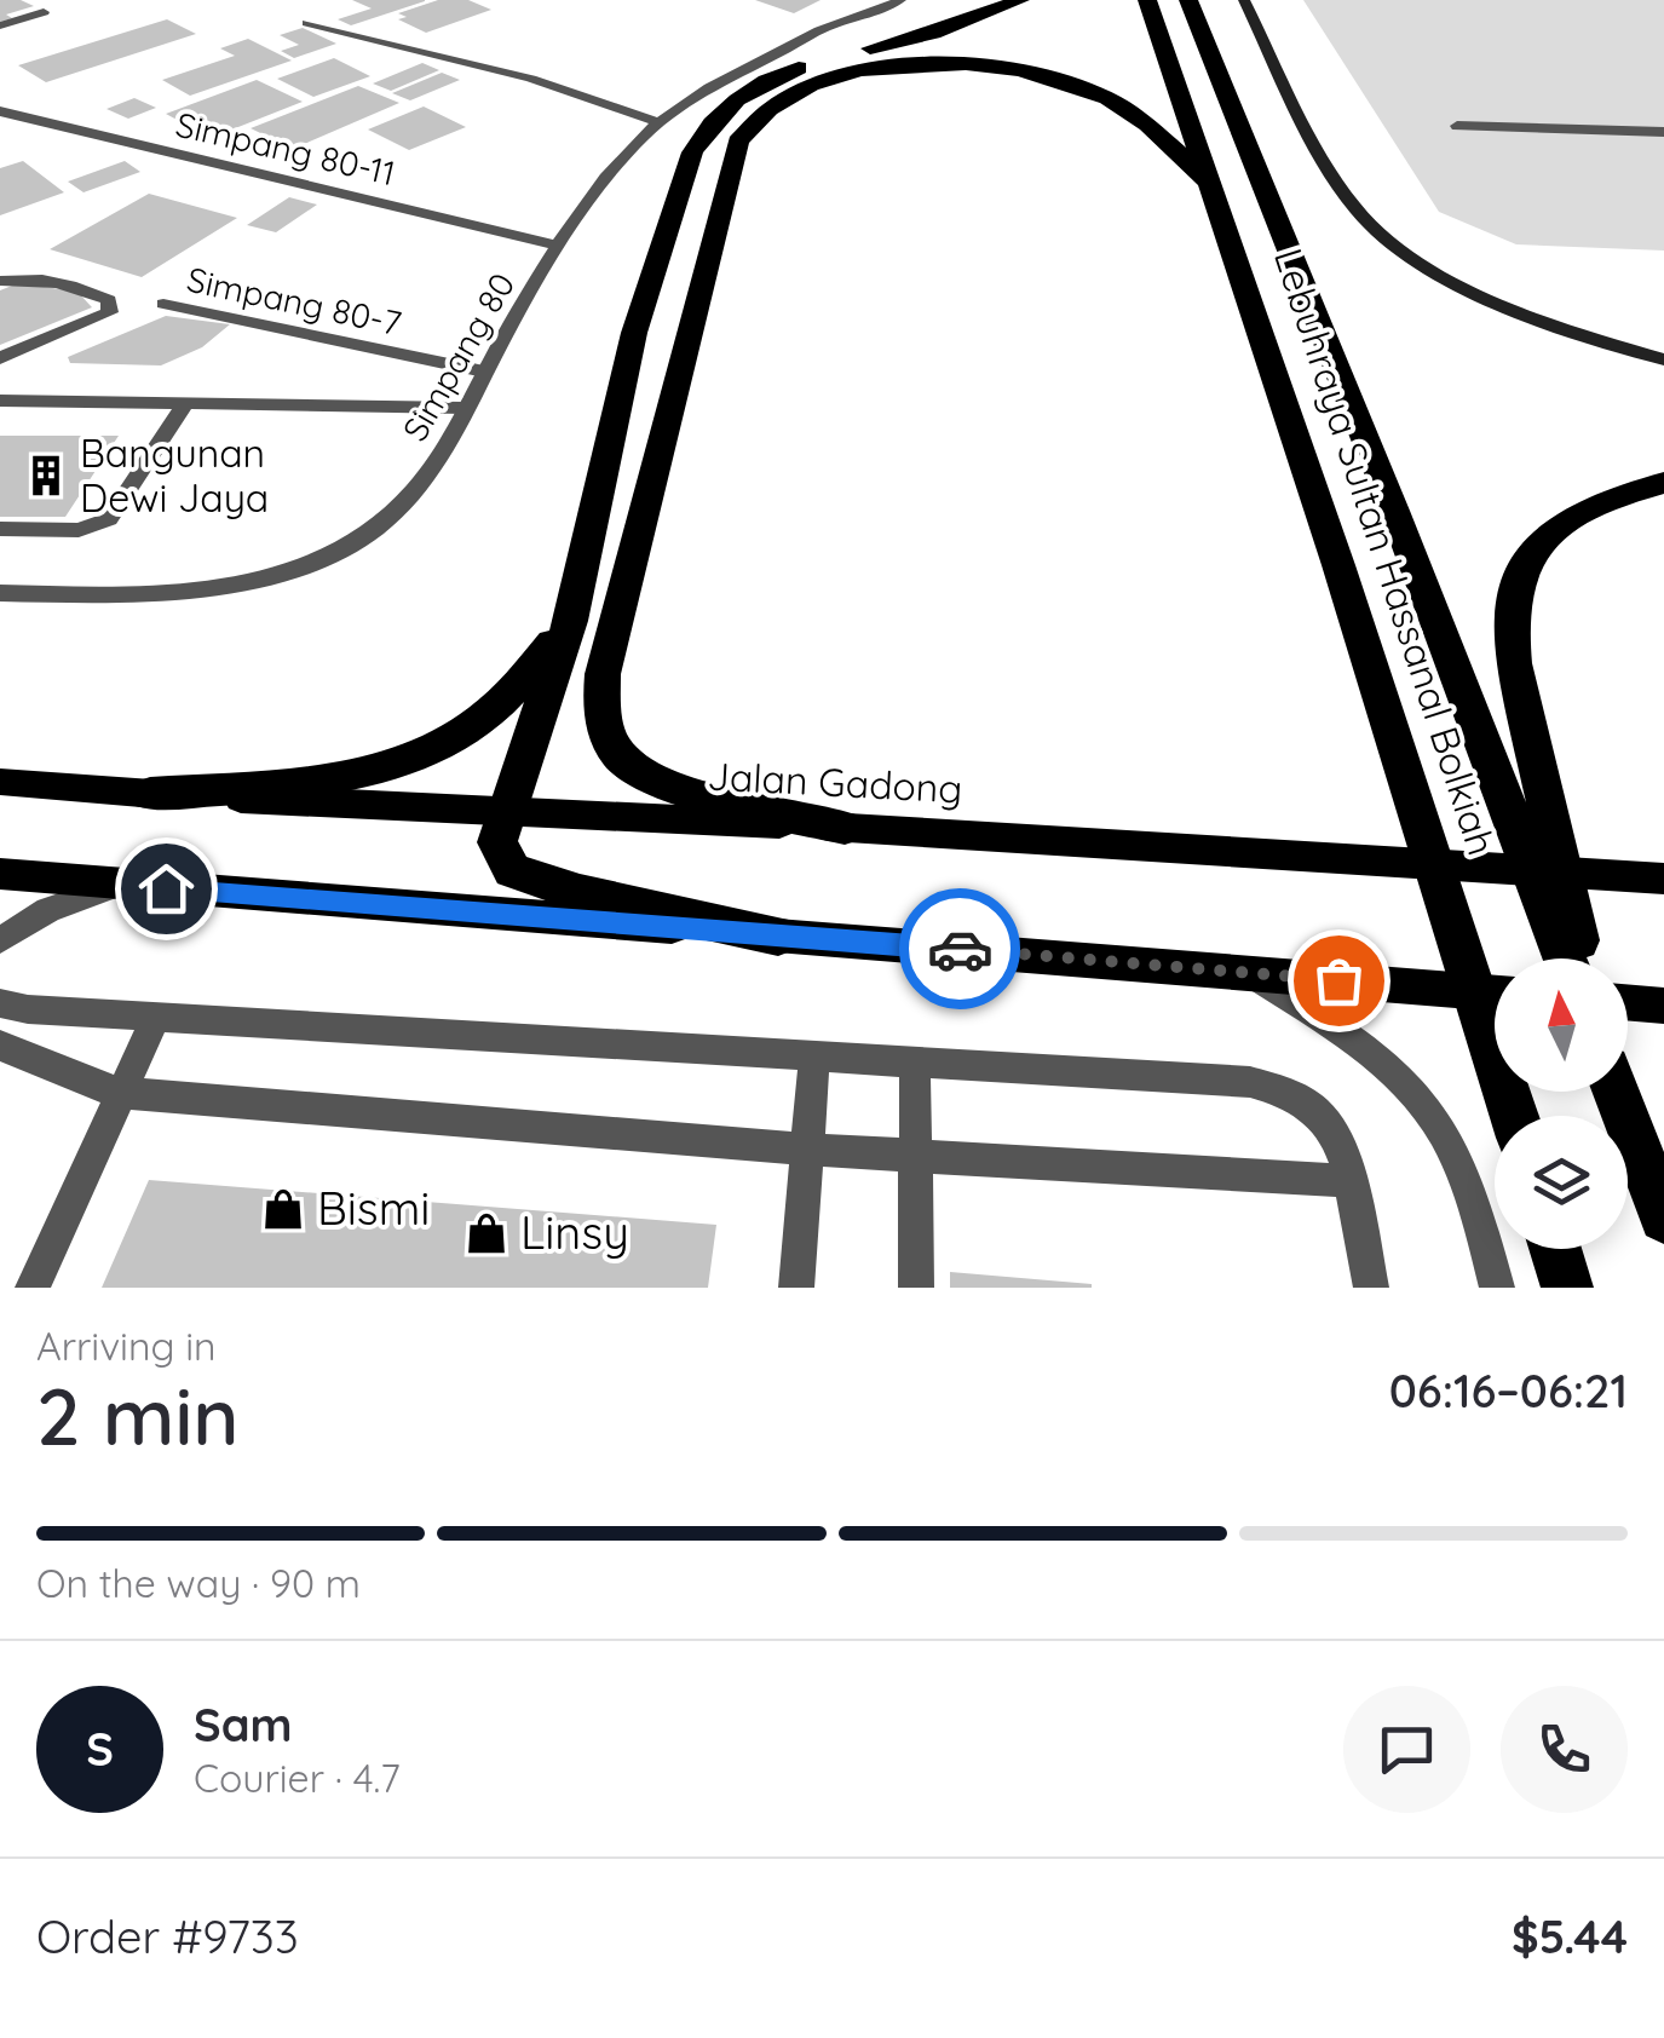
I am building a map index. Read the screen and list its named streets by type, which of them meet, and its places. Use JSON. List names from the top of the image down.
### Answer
{
  "streets": {
    "highway": ["Lebuhraya Sultan Hassanal Bolkiah"],
    "main road": ["Jalan Gadong"],
    "street": ["Simpang 80-11", "Simpang 80-7", "Simpang 80"]
  },
  "crossings": [
    ["Simpang 80-11", "Simpang 80"],
    ["Simpang 80-7", "Simpang 80"]
  ],
  "places": {
    "building": ["Bangunan Dewi Jaya"],
    "shop": ["Bismi", "Linsy"]
  },
  "north": "top",
  "page": {
    "heading": ["2 min", "Arriving in", "06:16–06:21"],
    "panel": [
      "Sam",
      "Courier · 4.7",
      "Order #9733",
      "$5.44"
    ],
    "bar": "On the way · 90 m",
    "round": "S"
  }
}
